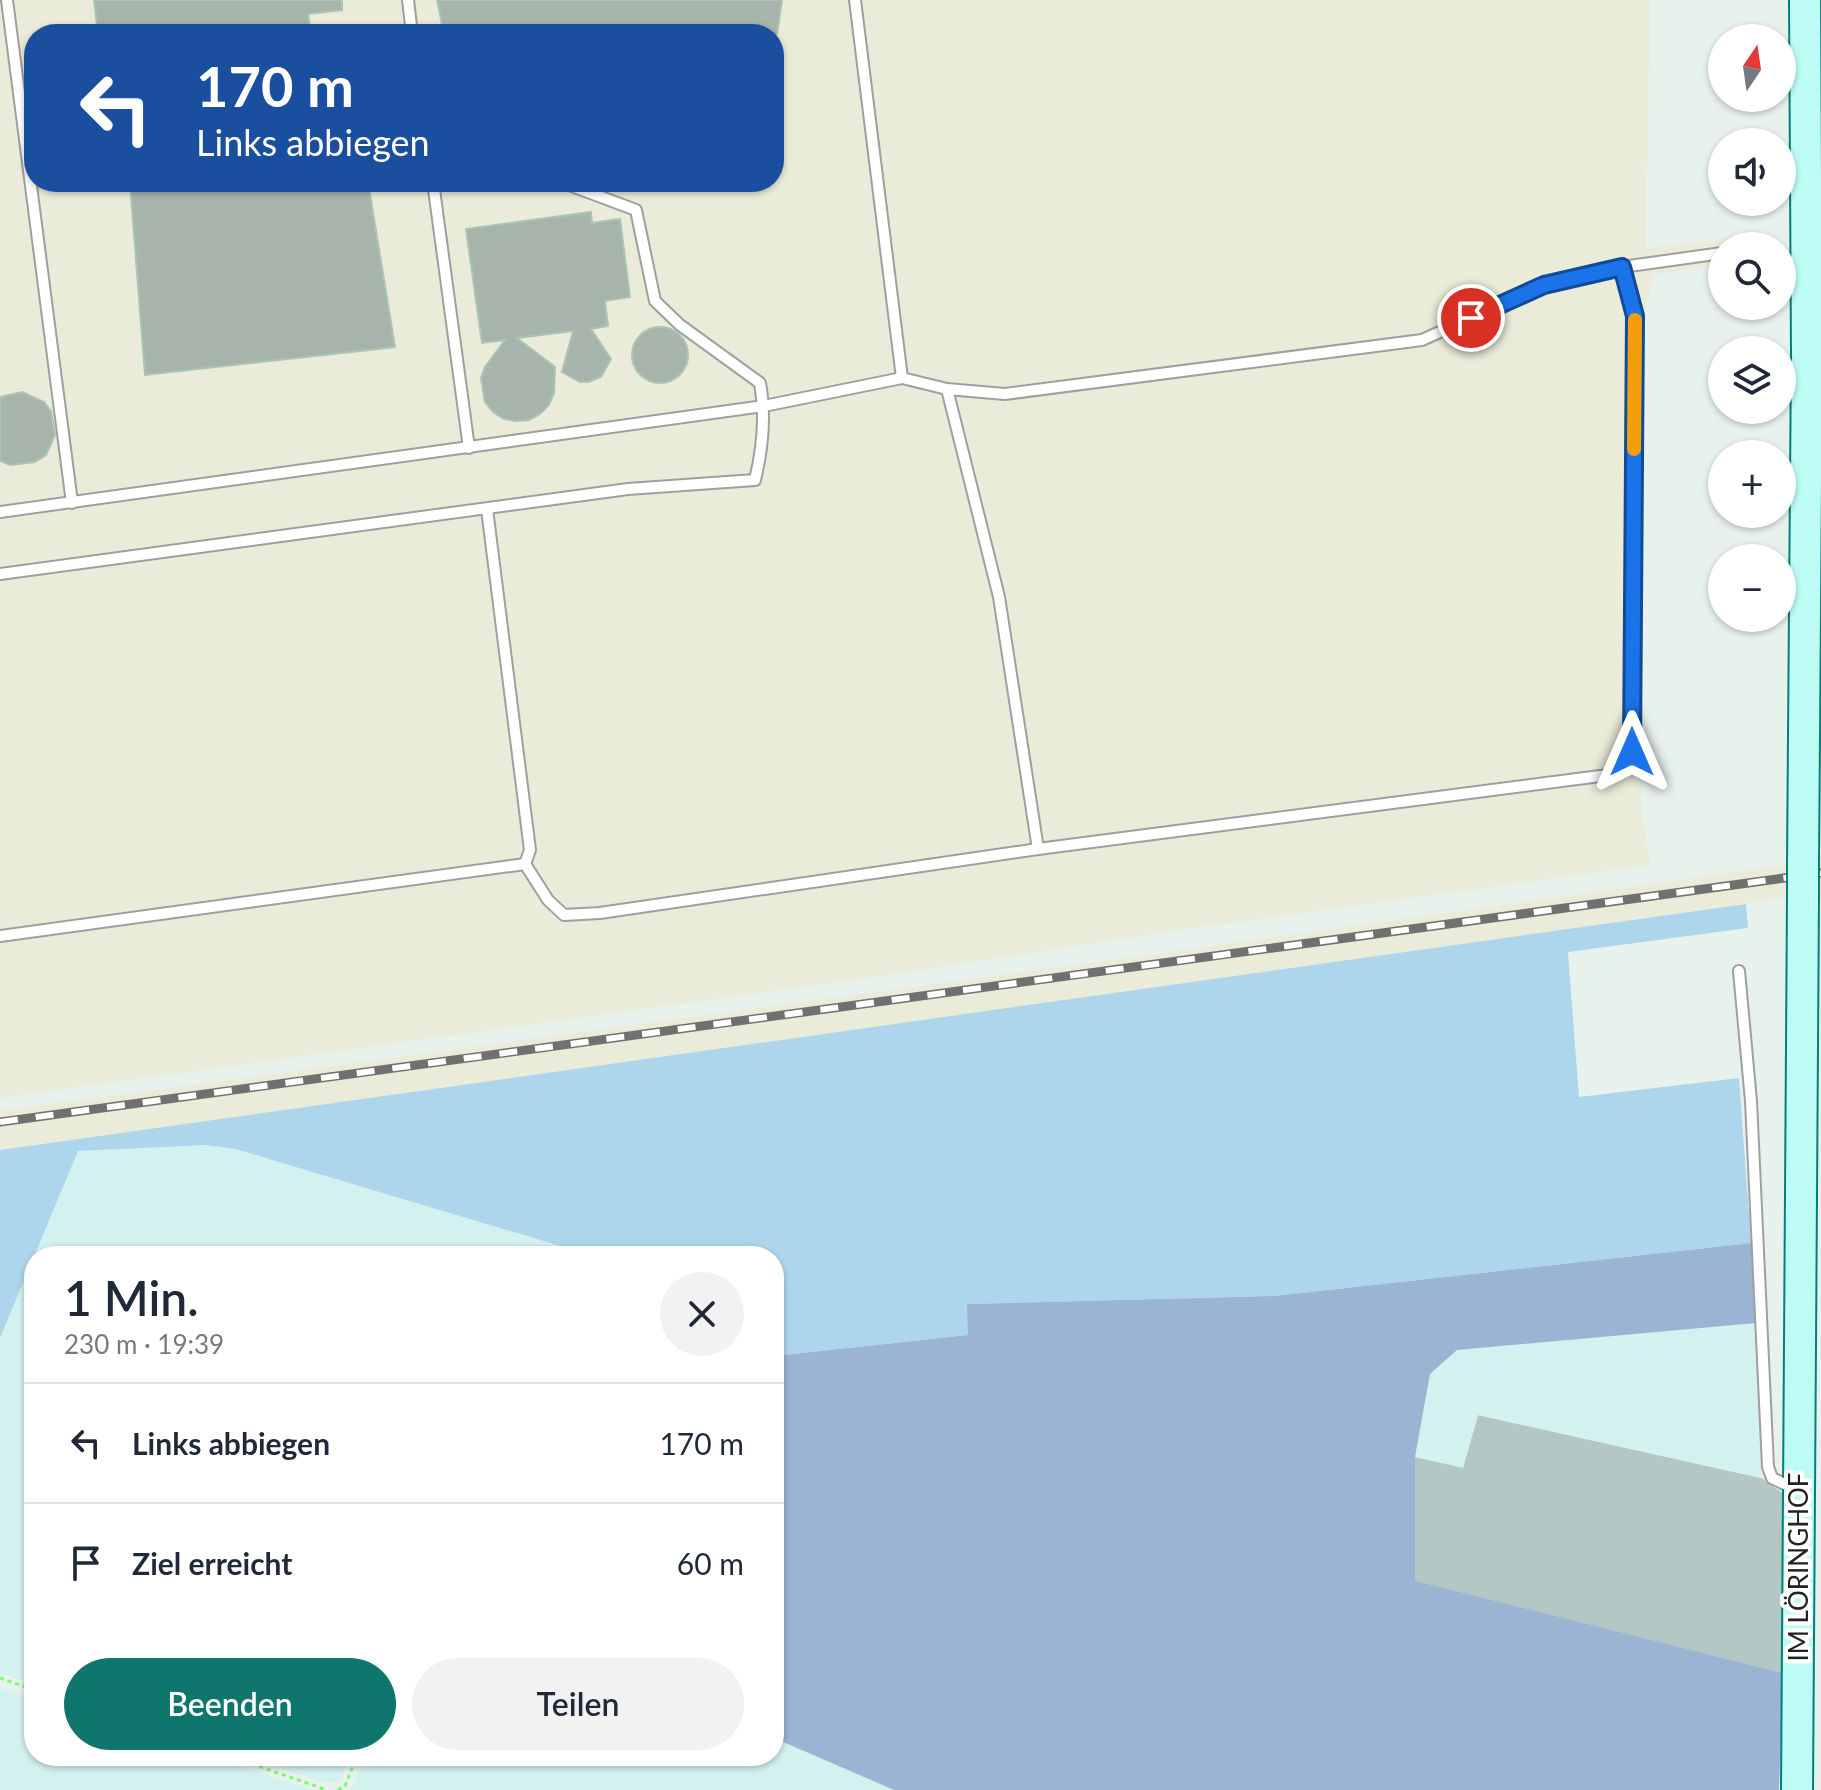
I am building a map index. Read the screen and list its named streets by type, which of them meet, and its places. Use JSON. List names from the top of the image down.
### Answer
{
  "streets": {
    "street": ["IM LÖRINGHOF"]
  },
  "north": "top",
  "page": {
    "map_buttons": ["+", "−"],
    "turn": ["170 m", "Links abbiegen"],
    "heading": ["1 Min.", "230 m · 19:39"],
    "list": [
      {
        "name": "Links abbiegen",
        "value": "170 m"
      },
      {
        "name": "Ziel erreicht",
        "value": "60 m"
      }
    ],
    "buttons": ["Beenden", "Teilen"]
  }
}
